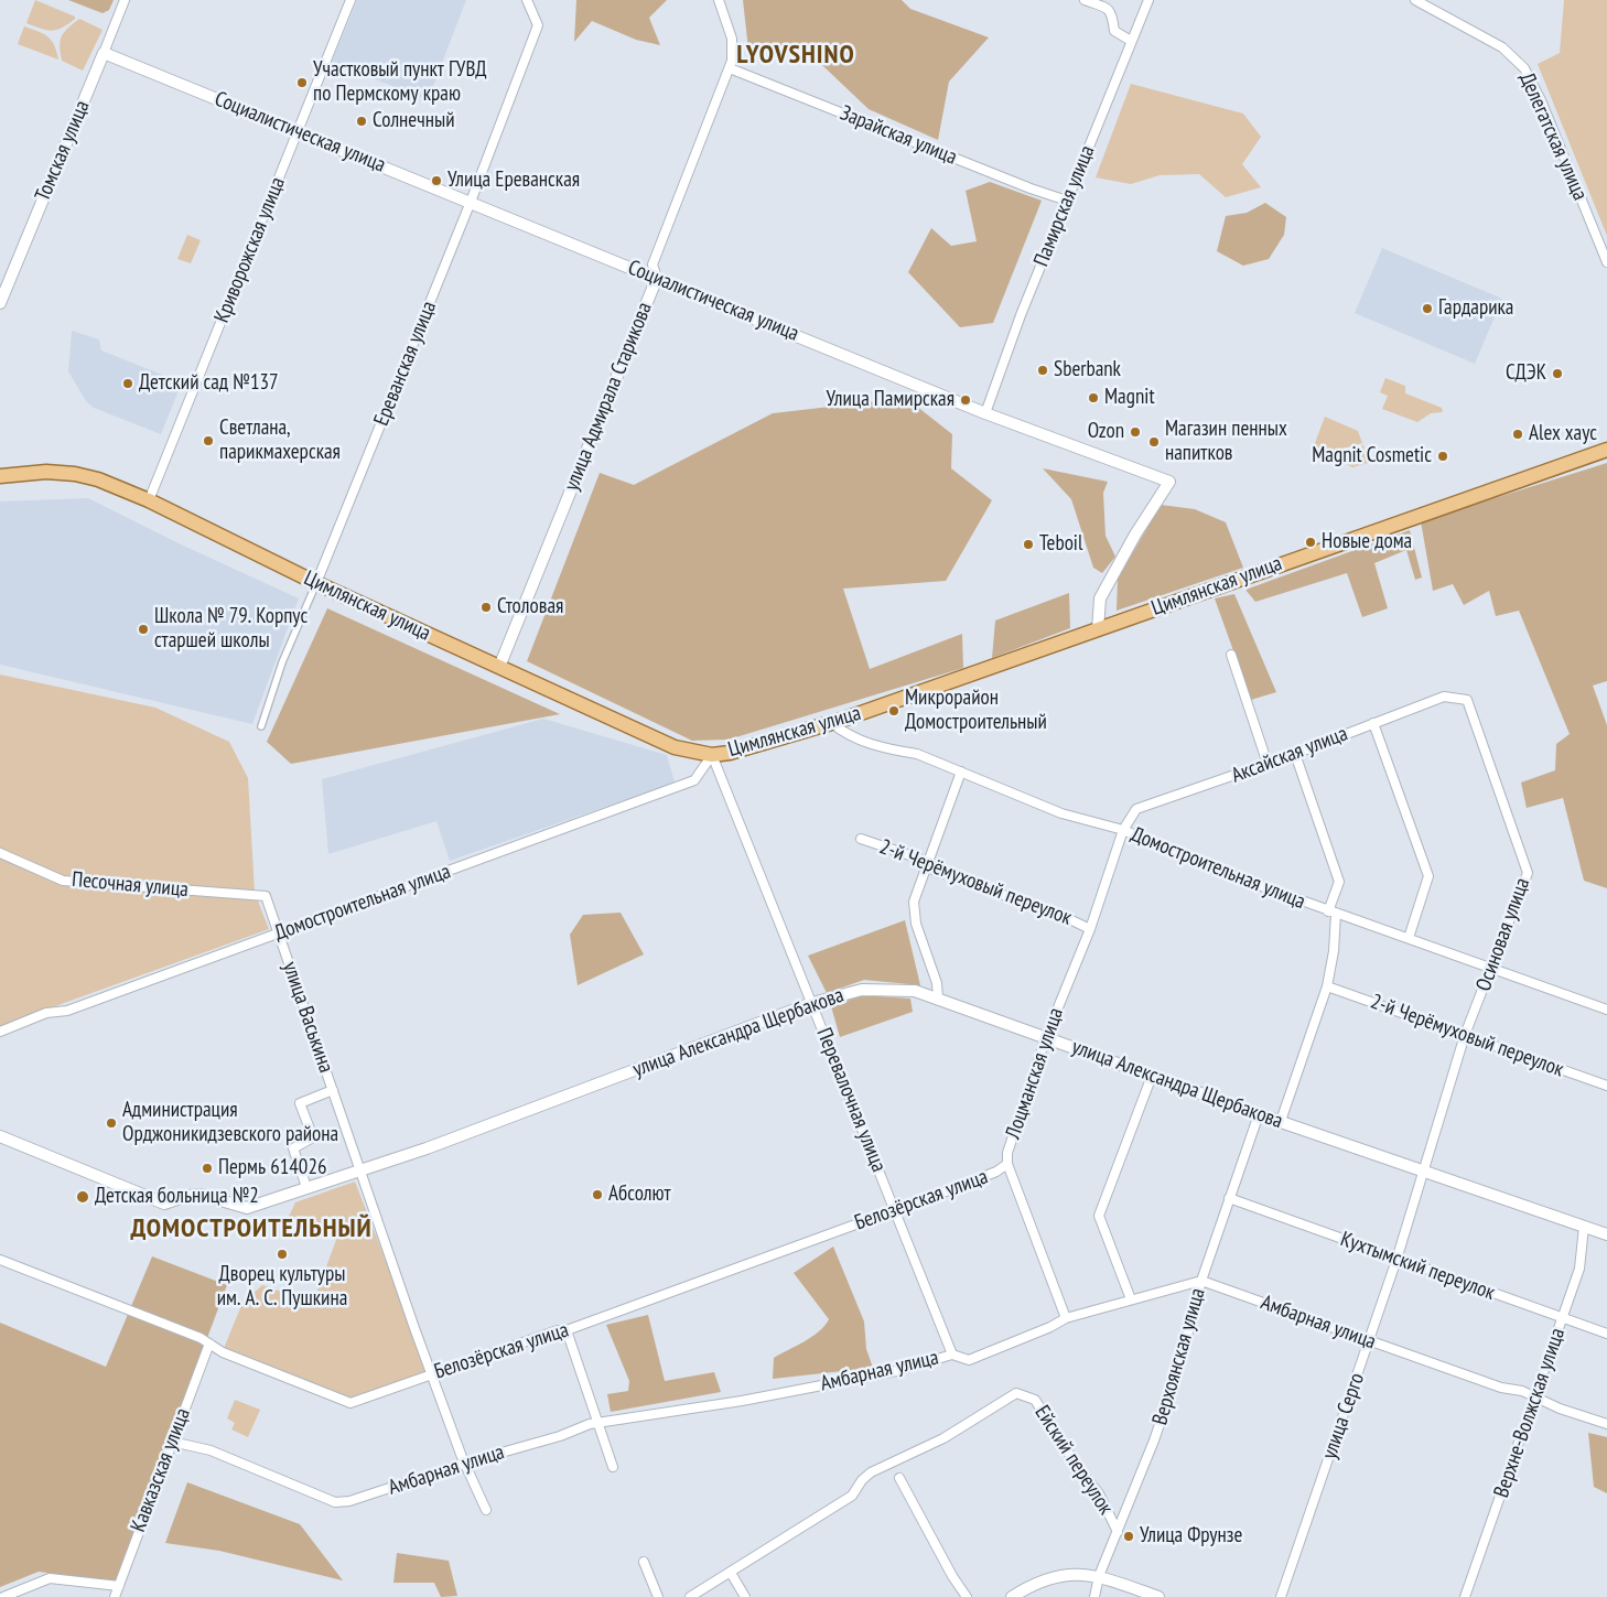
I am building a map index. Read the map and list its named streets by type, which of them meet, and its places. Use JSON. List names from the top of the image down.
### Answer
{
  "streets": {
    "main road": ["Цимлянская улица"],
    "street": [
      "Социалистическая улица",
      "Зарайская улица",
      "Делегатская улица",
      "Томская улица",
      "Памирская улица",
      "Криворожская улица",
      "Ереванская улица",
      "улица Адмирала Старикова",
      "Аксайская улица",
      "Домостроительная улица",
      "2-й Черёмуховый переулок",
      "Песочная улица",
      "Осиновая улица",
      "улица Васькина",
      "улица Александра Щербакова",
      "Лоцманская улица",
      "Перевалочная улица",
      "Белозёрская улица",
      "Кухтымский переулок",
      "Амбарная улица",
      "Верхоянская улица",
      "Верхне-Волжская улица",
      "улица Серго",
      "Ейский переулок",
      "Кавказская улица"
    ]
  },
  "crossings": [
    ["Социалистическая улица", "Томская улица"],
    ["Социалистическая улица", "Памирская улица"],
    ["Социалистическая улица", "Криворожская улица"],
    ["Социалистическая улица", "Ереванская улица"],
    ["Социалистическая улица", "улица Адмирала Старикова"],
    ["Социалистическая улица", "Цимлянская улица"],
    ["Зарайская улица", "Памирская улица"],
    ["Зарайская улица", "улица Адмирала Старикова"],
    ["Криворожская улица", "Цимлянская улица"],
    ["Ереванская улица", "Цимлянская улица"],
    ["улица Адмирала Старикова", "Цимлянская улица"],
    ["Цимлянская улица", "Домостроительная улица"],
    ["Цимлянская улица", "Перевалочная улица"],
    ["Аксайская улица", "Домостроительная улица"],
    ["Аксайская улица", "Осиновая улица"],
    ["Аксайская улица", "Лоцманская улица"],
    ["Домостроительная улица", "Осиновая улица"],
    ["Домостроительная улица", "улица Васькина"],
    ["Домостроительная улица", "Лоцманская улица"],
    ["Домостроительная улица", "Перевалочная улица"],
    ["2-й Черёмуховый переулок", "Осиновая улица"],
    ["2-й Черёмуховый переулок", "Лоцманская улица"],
    ["Песочная улица", "улица Васькина"],
    ["Осиновая улица", "улица Александра Щербакова"],
    ["Осиновая улица", "улица Серго"],
    ["улица Васькина", "улица Александра Щербакова"],
    ["улица Васькина", "Белозёрская улица"],
    ["улица Васькина", "Амбарная улица"],
    ["улица Александра Щербакова", "Лоцманская улица"],
    ["улица Александра Щербакова", "Перевалочная улица"],
    ["улица Александра Щербакова", "Верхоянская улица"],
    ["улица Александра Щербакова", "Верхне-Волжская улица"],
    ["улица Александра Щербакова", "улица Серго"],
    ["Лоцманская улица", "Белозёрская улица"],
    ["Лоцманская улица", "Амбарная улица"],
    ["Перевалочная улица", "Белозёрская улица"],
    ["Перевалочная улица", "Амбарная улица"],
    ["Белозёрская улица", "Кавказская улица"],
    ["Кухтымский переулок", "Верхоянская улица"],
    ["Кухтымский переулок", "Верхне-Волжская улица"],
    ["Кухтымский переулок", "улица Серго"],
    ["Амбарная улица", "Верхоянская улица"],
    ["Амбарная улица", "Верхне-Волжская улица"],
    ["Амбарная улица", "улица Серго"],
    ["Амбарная улица", "Кавказская улица"],
    ["Верхоянская улица", "Ейский переулок"]
  ],
  "districts": ["LYOVSHINO", "ДОМОСТРОИТЕЛЬНЫЙ"],
  "places": [
    "Участковый пункт ГУВД по Пермскому краю",
    "Солнечный",
    "Улица Ереванская",
    "Гардарика",
    "Sberbank",
    "СДЭК",
    "Детский сад №137",
    "Magnit",
    "Улица Памирская",
    "Ozon",
    "Alex хаус",
    "Светлана, парикмахерская",
    "Магазин пенных напитков",
    "Magnit Cosmetic",
    "Новые дома",
    "Teboil",
    "Столовая",
    "Школа № 79. Корпус старшей школы",
    "Микрорайон Домостроительный",
    "Администрация Орджоникидзевского района",
    "Пермь 614026",
    "Абсолют",
    "Детская больница №2",
    "Дворец культуры им. А. С. Пушкина",
    "Улица Фрунзе"
  ]
}
